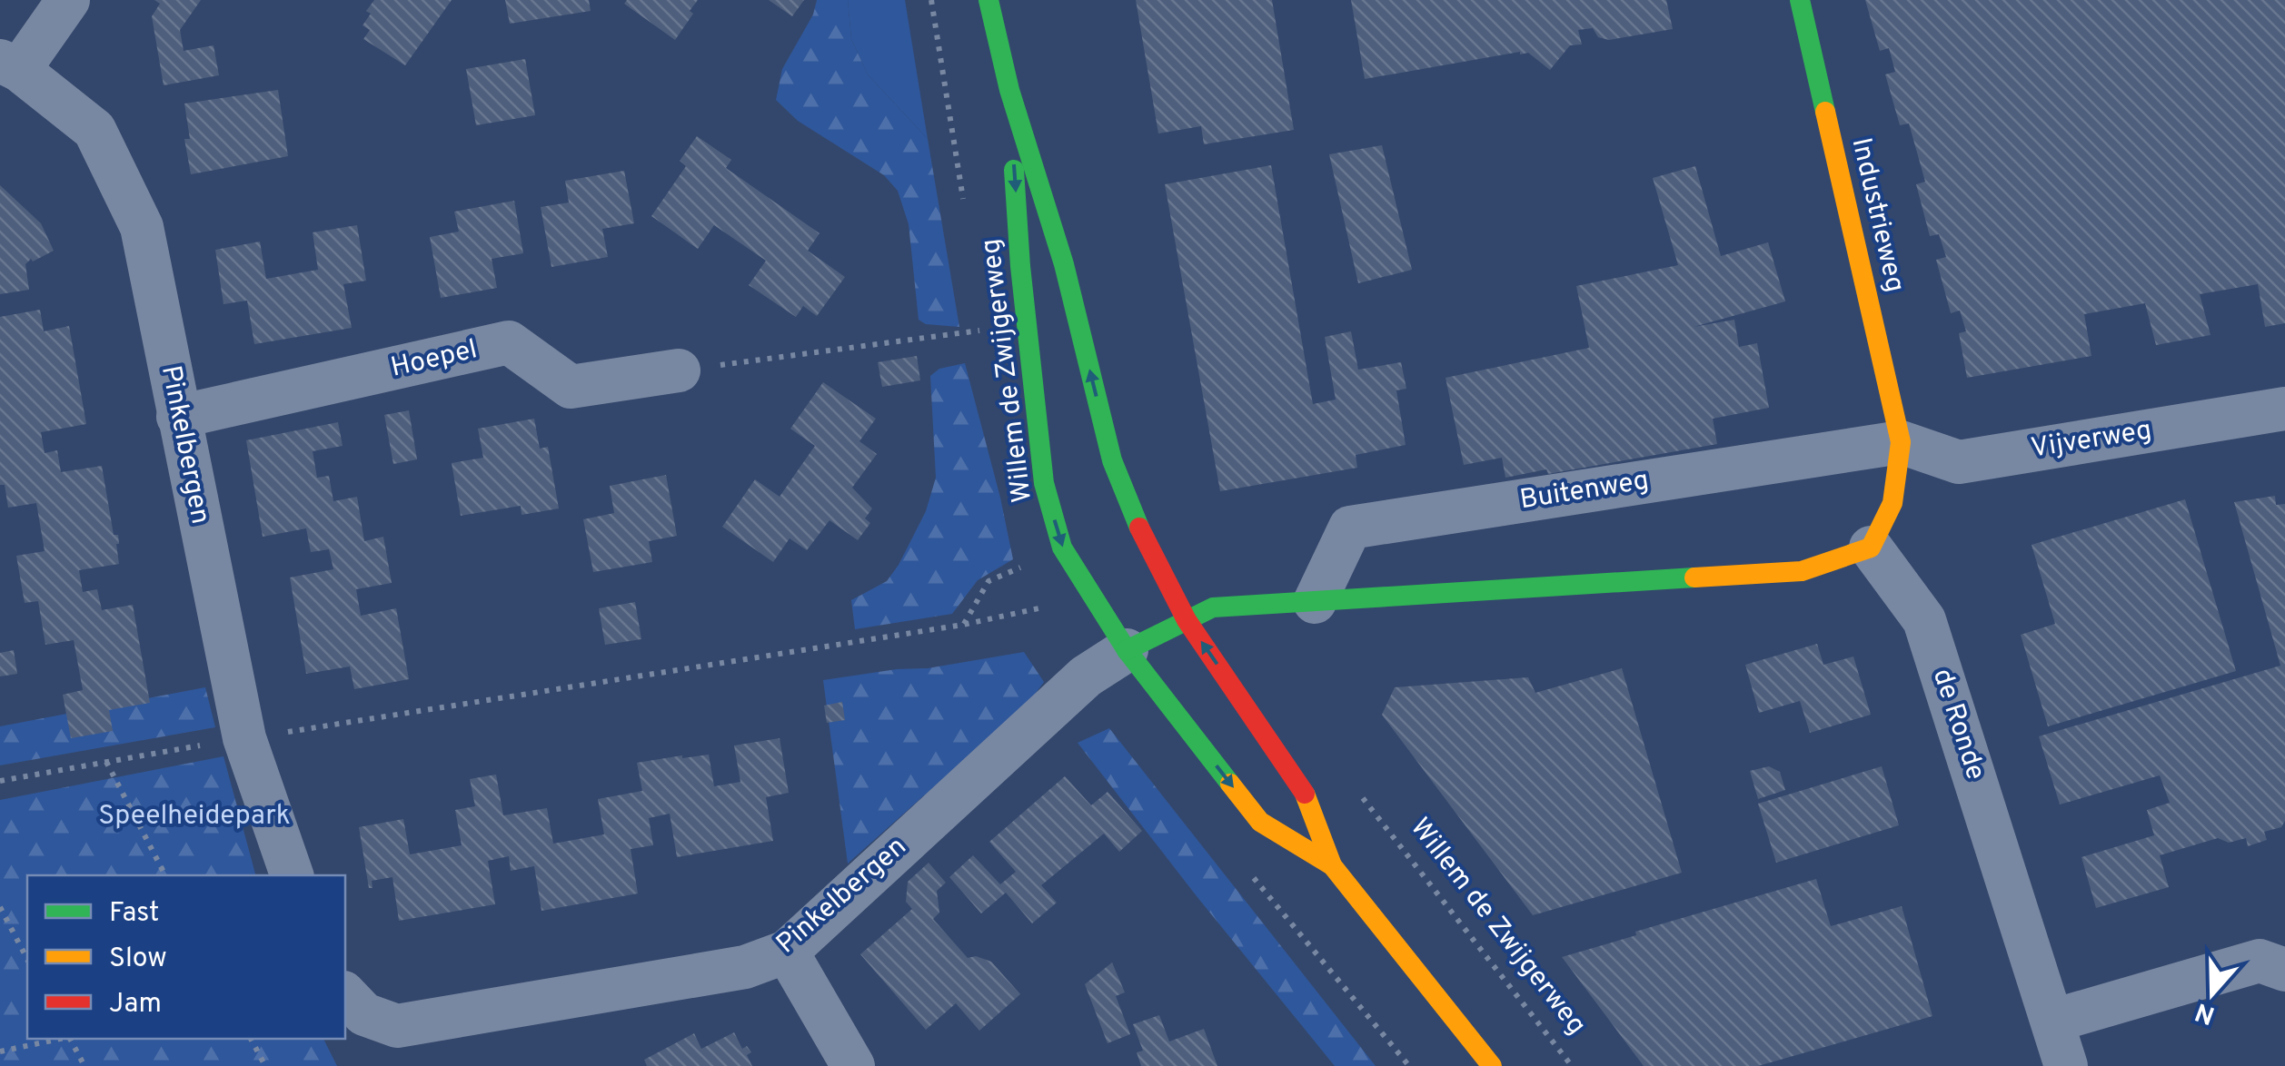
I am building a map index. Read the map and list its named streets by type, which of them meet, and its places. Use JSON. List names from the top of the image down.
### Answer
{
  "streets": {
    "main road": ["Industrieweg", "Willem de Zwijgerweg"],
    "street": [
      "Hoepel",
      "Vijverweg",
      "Pinkelbergen",
      "Buitenweg",
      "de Ronde"
    ]
  },
  "crossings": [
    ["Industrieweg", "Vijverweg"],
    ["Industrieweg", "Buitenweg"],
    ["Hoepel", "Pinkelbergen"],
    ["Willem de Zwijgerweg", "Pinkelbergen"],
    ["Vijverweg", "Buitenweg"]
  ],
  "parks": ["Speelheidepark"],
  "legend": ["Fast", "Slow", "Jam"],
  "north": "bottom"
}
